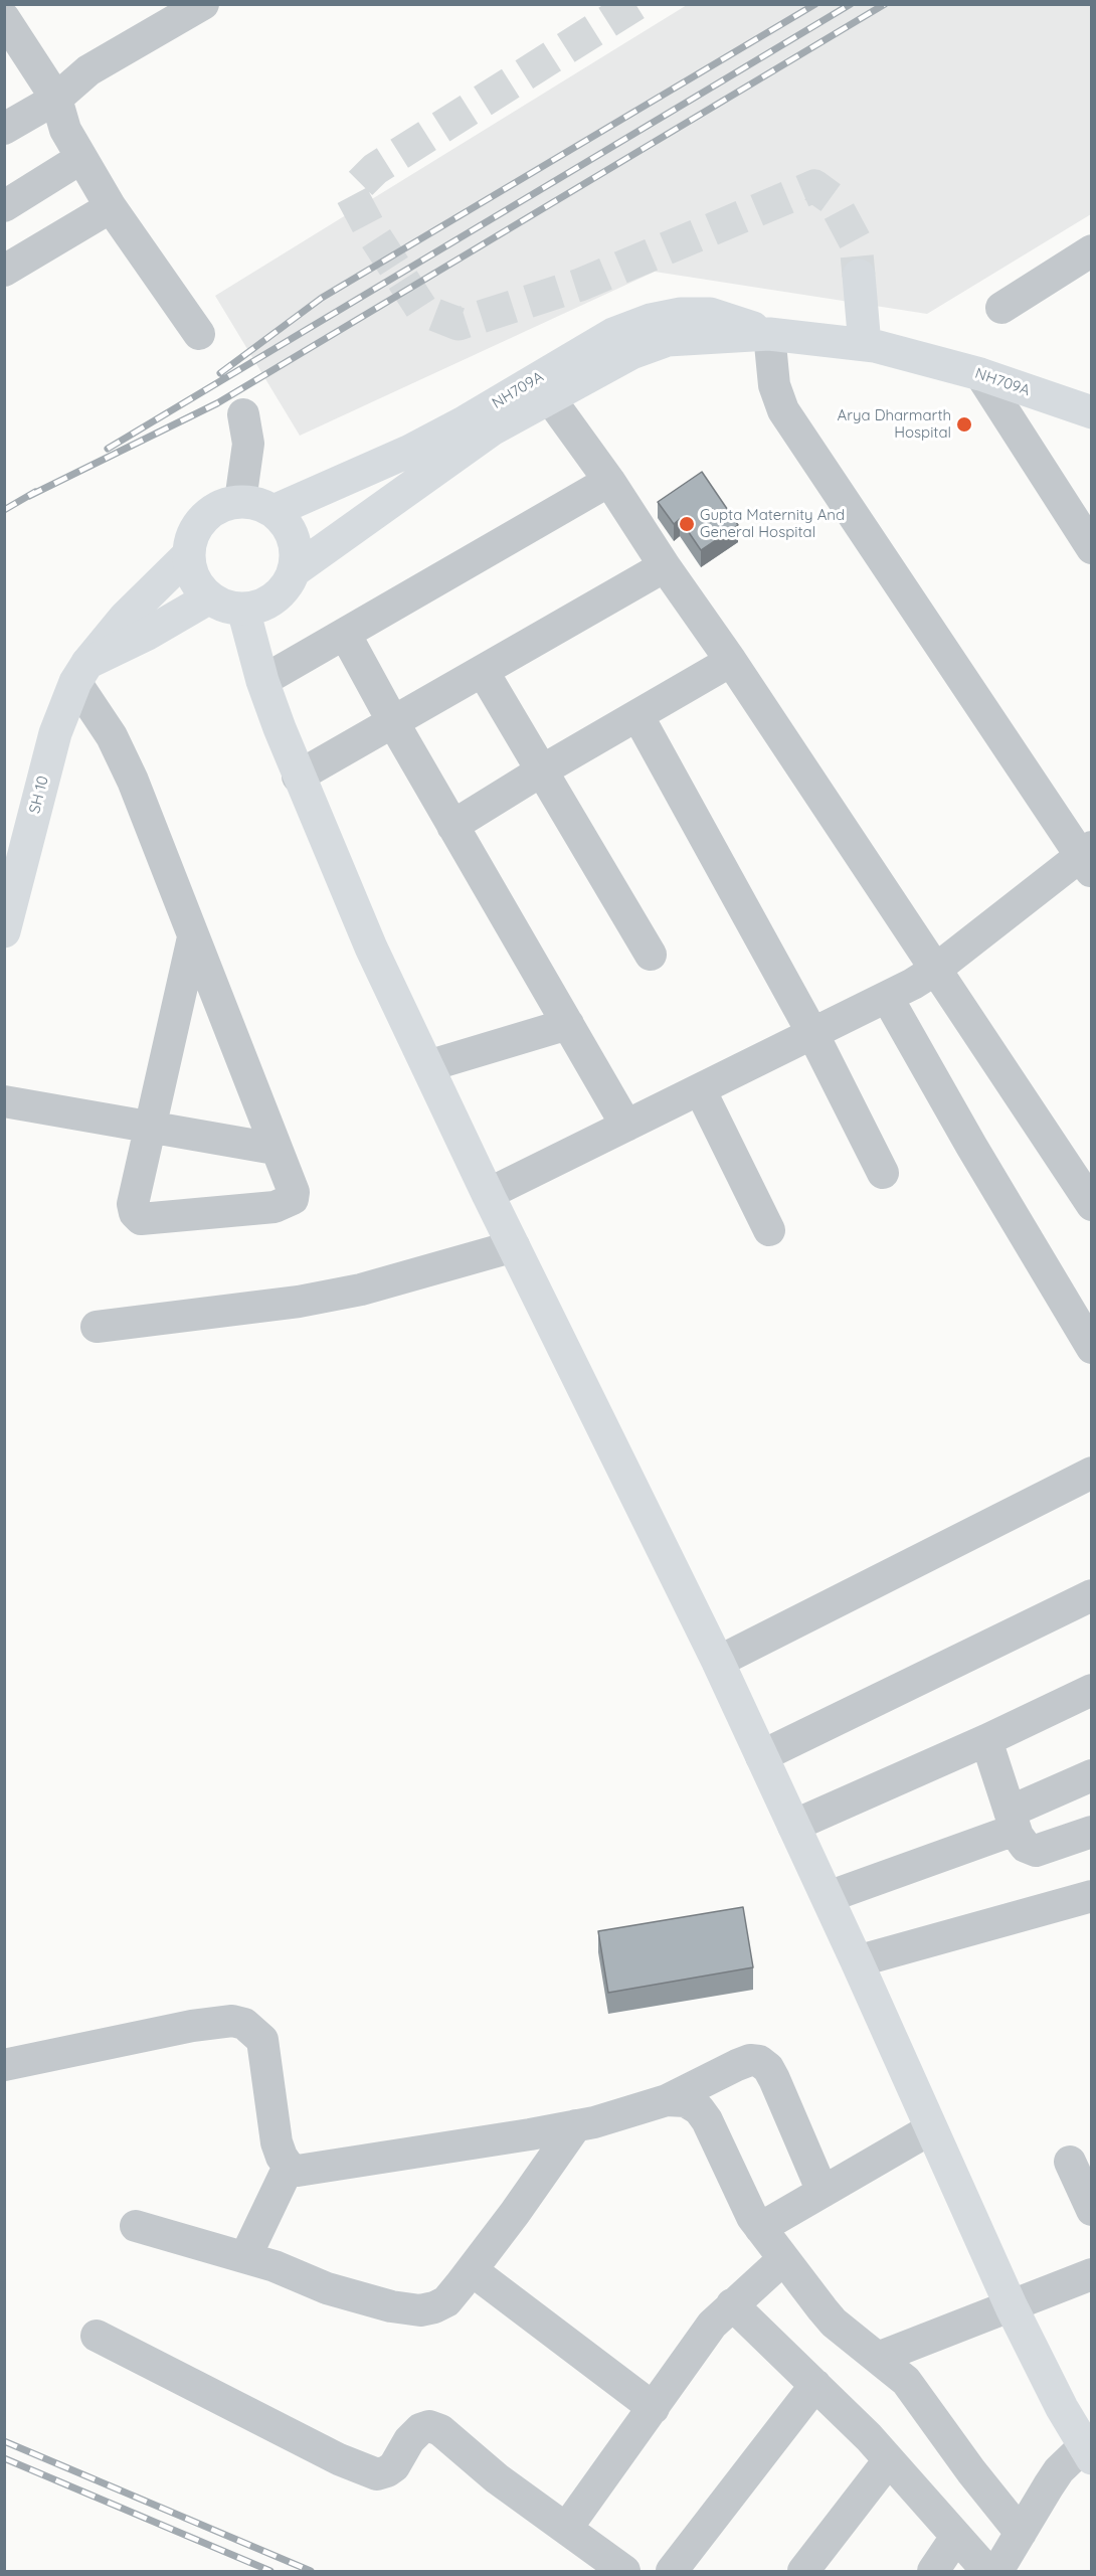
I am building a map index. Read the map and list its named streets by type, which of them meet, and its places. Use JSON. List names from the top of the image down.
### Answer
{
  "streets": {
    "main road": ["NH709A", "SH 10"]
  },
  "crossings": [
    ["NH709A", "SH 10"]
  ],
  "places": ["Arya Dharmarth Hospital", "Gupta Maternity And General Hospital"]
}
